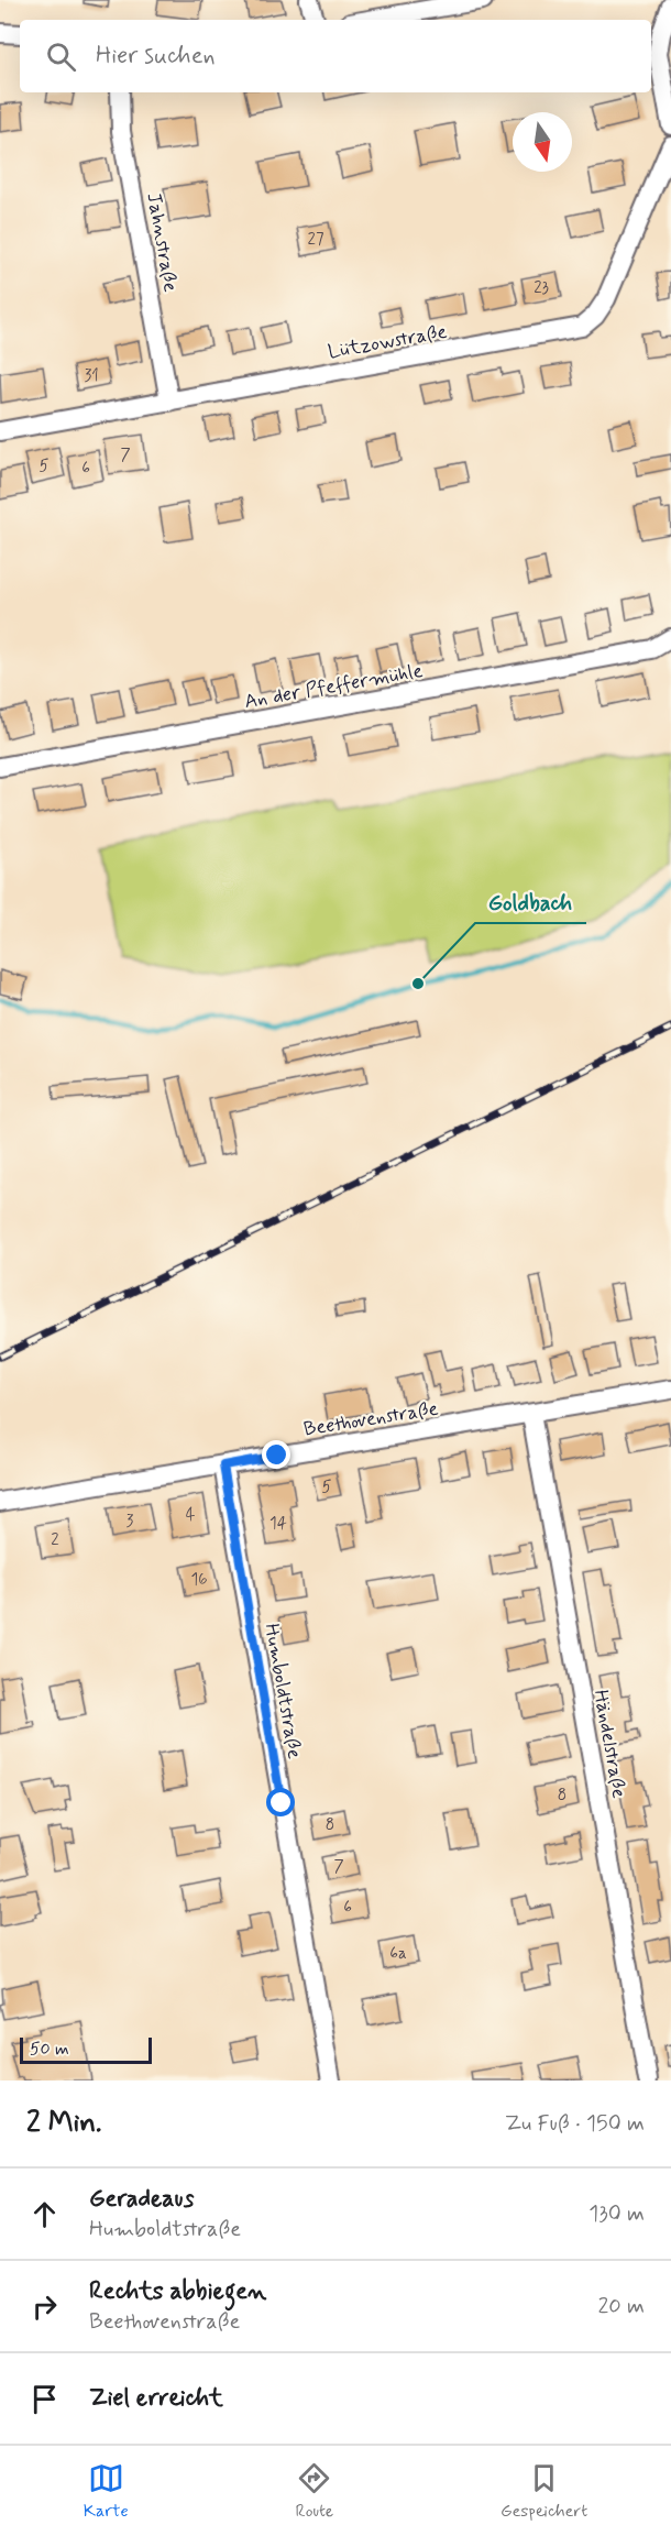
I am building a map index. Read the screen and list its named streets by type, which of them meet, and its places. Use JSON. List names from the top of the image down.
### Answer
{
  "streets": {
    "street": [
      "Jahnstraße",
      "Lützowstraße",
      "An der Pfeffermühle",
      "Beethovenstraße",
      "Humboldtstraße",
      "Händelstraße"
    ]
  },
  "crossings": [
    ["Jahnstraße", "Lützowstraße"],
    ["Beethovenstraße", "Humboldtstraße"],
    ["Beethovenstraße", "Händelstraße"]
  ],
  "places": ["Goldbach"],
  "house_numbers": [
    "27",
    "23",
    "31",
    "7",
    "5",
    "6",
    "5",
    "4",
    "3",
    "14",
    "2",
    "16",
    "8",
    "8",
    "7",
    "6",
    "6a"
  ],
  "scale_bar": "50 m",
  "north": "bottom",
  "page": {
    "search": "Hier suchen",
    "scale": "50 m",
    "heading": ["2 Min.", "Zu Fuß · 150 m"],
    "list": [
      ["Geradeaus", "Humboldtstraße", "130 m"],
      ["Rechts abbiegen", "Beethovenstraße", "20 m"],
      "Ziel erreicht"
    ],
    "nav": ["Karte", "Route", "Gespeichert"]
  }
}
